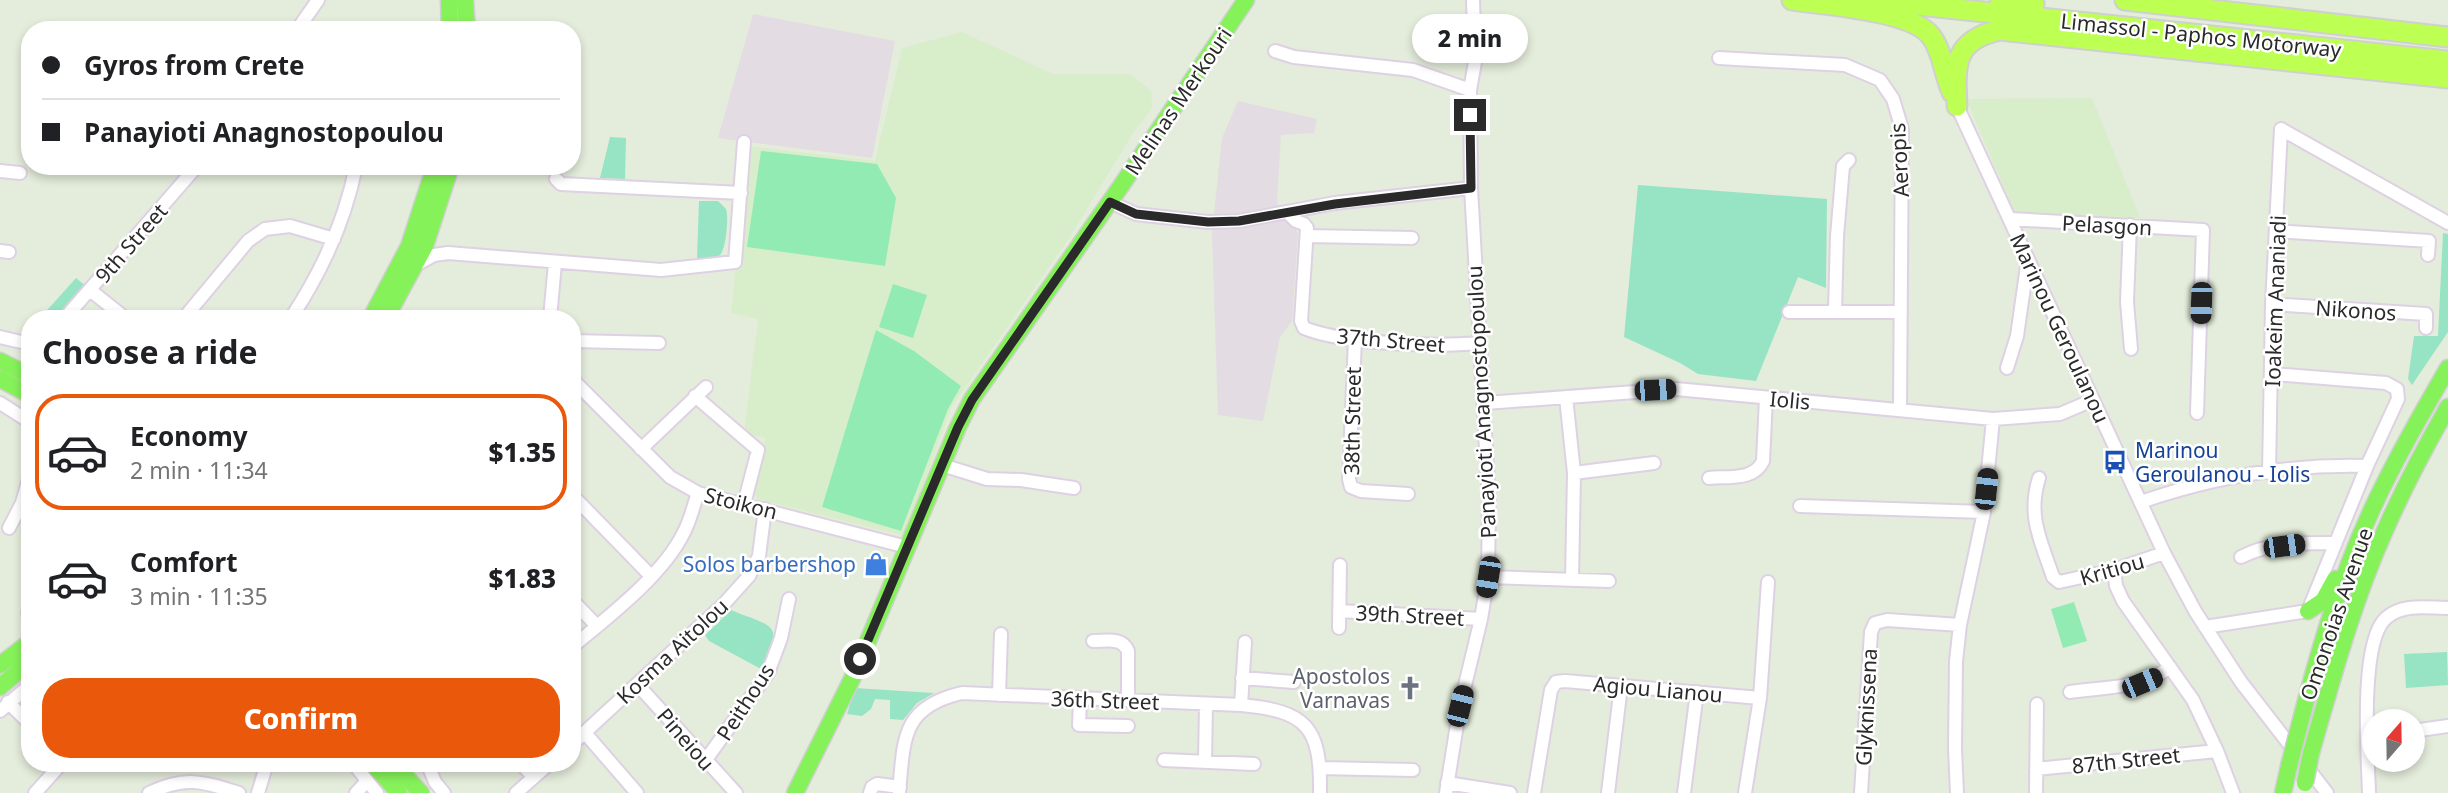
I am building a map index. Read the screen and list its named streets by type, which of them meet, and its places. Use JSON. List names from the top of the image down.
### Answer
{
  "streets": {
    "highway": ["Limassol - Paphos Motorway"],
    "main road": ["Melinas Merkouri", "Omonoias Avenue"],
    "street": [
      "Aeropis",
      "Pelasgon",
      "9th Street",
      "Ioakeim Ananiadi",
      "Nikonos",
      "Marinou Geroulanou",
      "37th Street",
      "Iolis",
      "Panayioti Anagnostopoulou",
      "38th Street",
      "Stoikon",
      "Kritiou",
      "39th Street",
      "Kosma Aitolou",
      "Agiou Lianou",
      "36th Street",
      "Peithous",
      "Glyknissena",
      "Pineiou",
      "87th Street"
    ]
  },
  "crossings": [
    ["Melinas Merkouri", "Stoikon"],
    ["Aeropis", "Iolis"],
    ["Pelasgon", "Marinou Geroulanou"],
    ["Ioakeim Ananiadi", "Nikonos"],
    ["Marinou Geroulanou", "Iolis"],
    ["Marinou Geroulanou", "Kritiou"],
    ["37th Street", "Panayioti Anagnostopoulou"],
    ["37th Street", "38th Street"],
    ["Iolis", "Panayioti Anagnostopoulou"],
    ["Panayioti Anagnostopoulou", "39th Street"],
    ["Stoikon", "Kosma Aitolou"],
    ["Kosma Aitolou", "Pineiou"],
    ["Peithous", "Pineiou"]
  ],
  "places": {
    "bus stop": ["Marinou Geroulanou - Iolis"],
    "shop": ["Solos barbershop"],
    "church": ["Apostolos Varnavas"]
  },
  "north": "top",
  "page": {
    "bubble": "2 min",
    "banner": ["Gyros from Crete", "Panayioti Anagnostopoulou"],
    "heading": "Choose a ride",
    "list": [
      {
        "name": "Economy",
        "note": "2 min · 11:34",
        "value": "$1.35"
      },
      {
        "name": "Comfort",
        "note": "3 min · 11:35",
        "value": "$1.83"
      }
    ],
    "buttons": "Confirm"
  }
}
